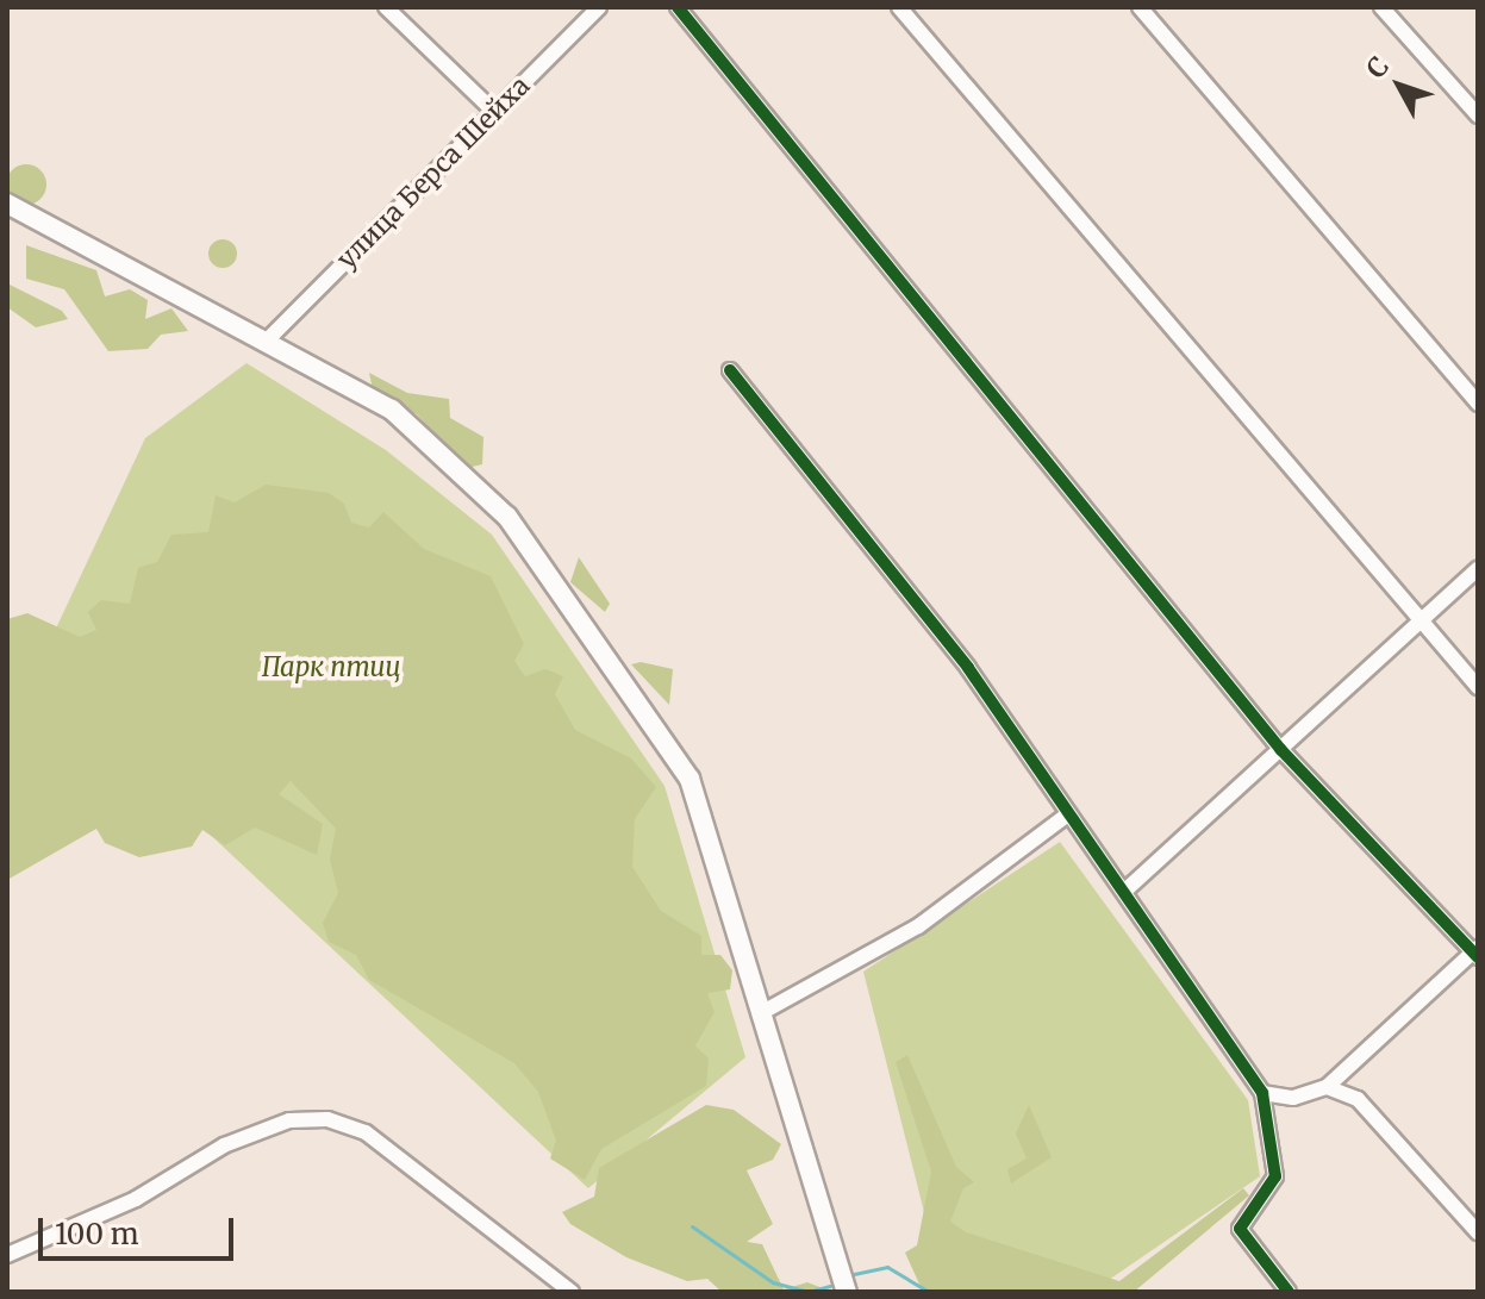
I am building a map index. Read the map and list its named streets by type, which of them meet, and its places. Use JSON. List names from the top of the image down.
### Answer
{
  "streets": {
    "street": ["улица Берса Шейха"]
  },
  "parks": ["Парк птиц"],
  "scale_bar": "100 m",
  "north": "top left"
}
